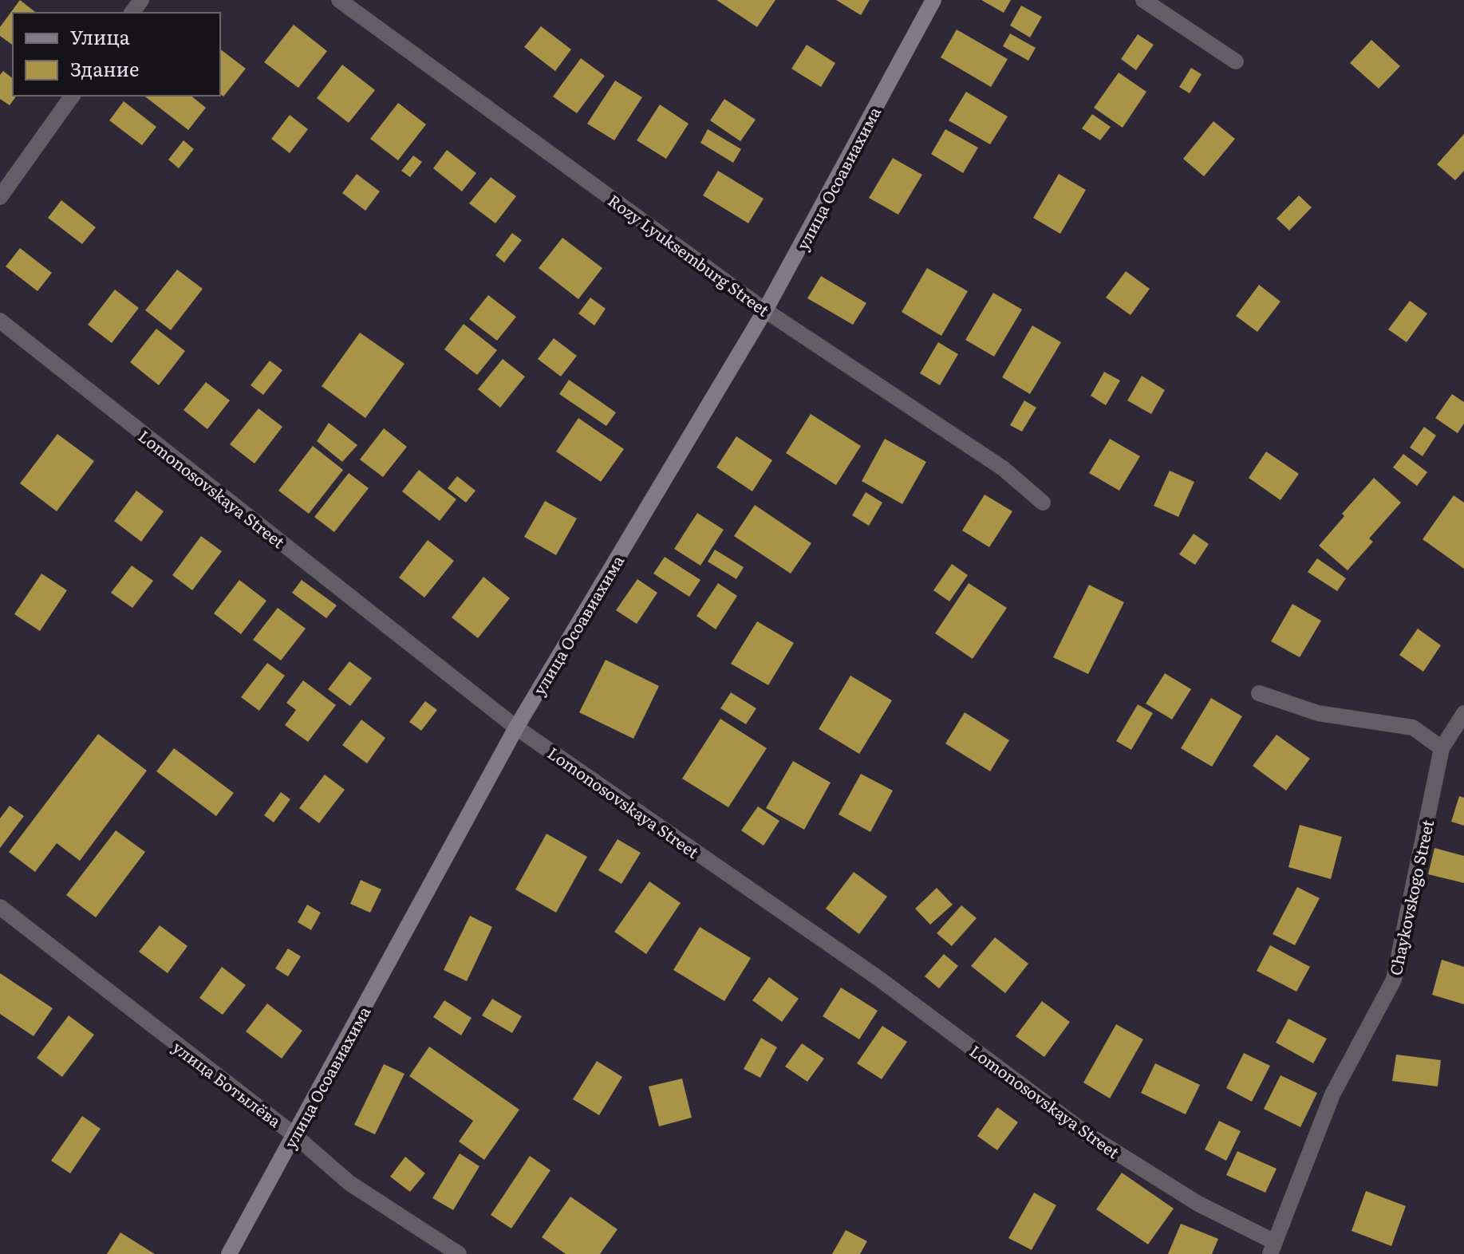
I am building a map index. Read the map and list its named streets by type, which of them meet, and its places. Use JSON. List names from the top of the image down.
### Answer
{
  "streets": {
    "street": [
      "улица Осоавиахима",
      "Rozy Lyuksemburg Street",
      "Lomonosovskaya Street",
      "Chaykovskogo Street",
      "улица Ботылёва"
    ]
  },
  "crossings": [
    ["улица Осоавиахима", "Rozy Lyuksemburg Street"],
    ["улица Осоавиахима", "Lomonosovskaya Street"],
    ["улица Осоавиахима", "улица Ботылёва"],
    ["Lomonosovskaya Street", "Chaykovskogo Street"]
  ],
  "legend": ["Улица", "Здание"]
}
